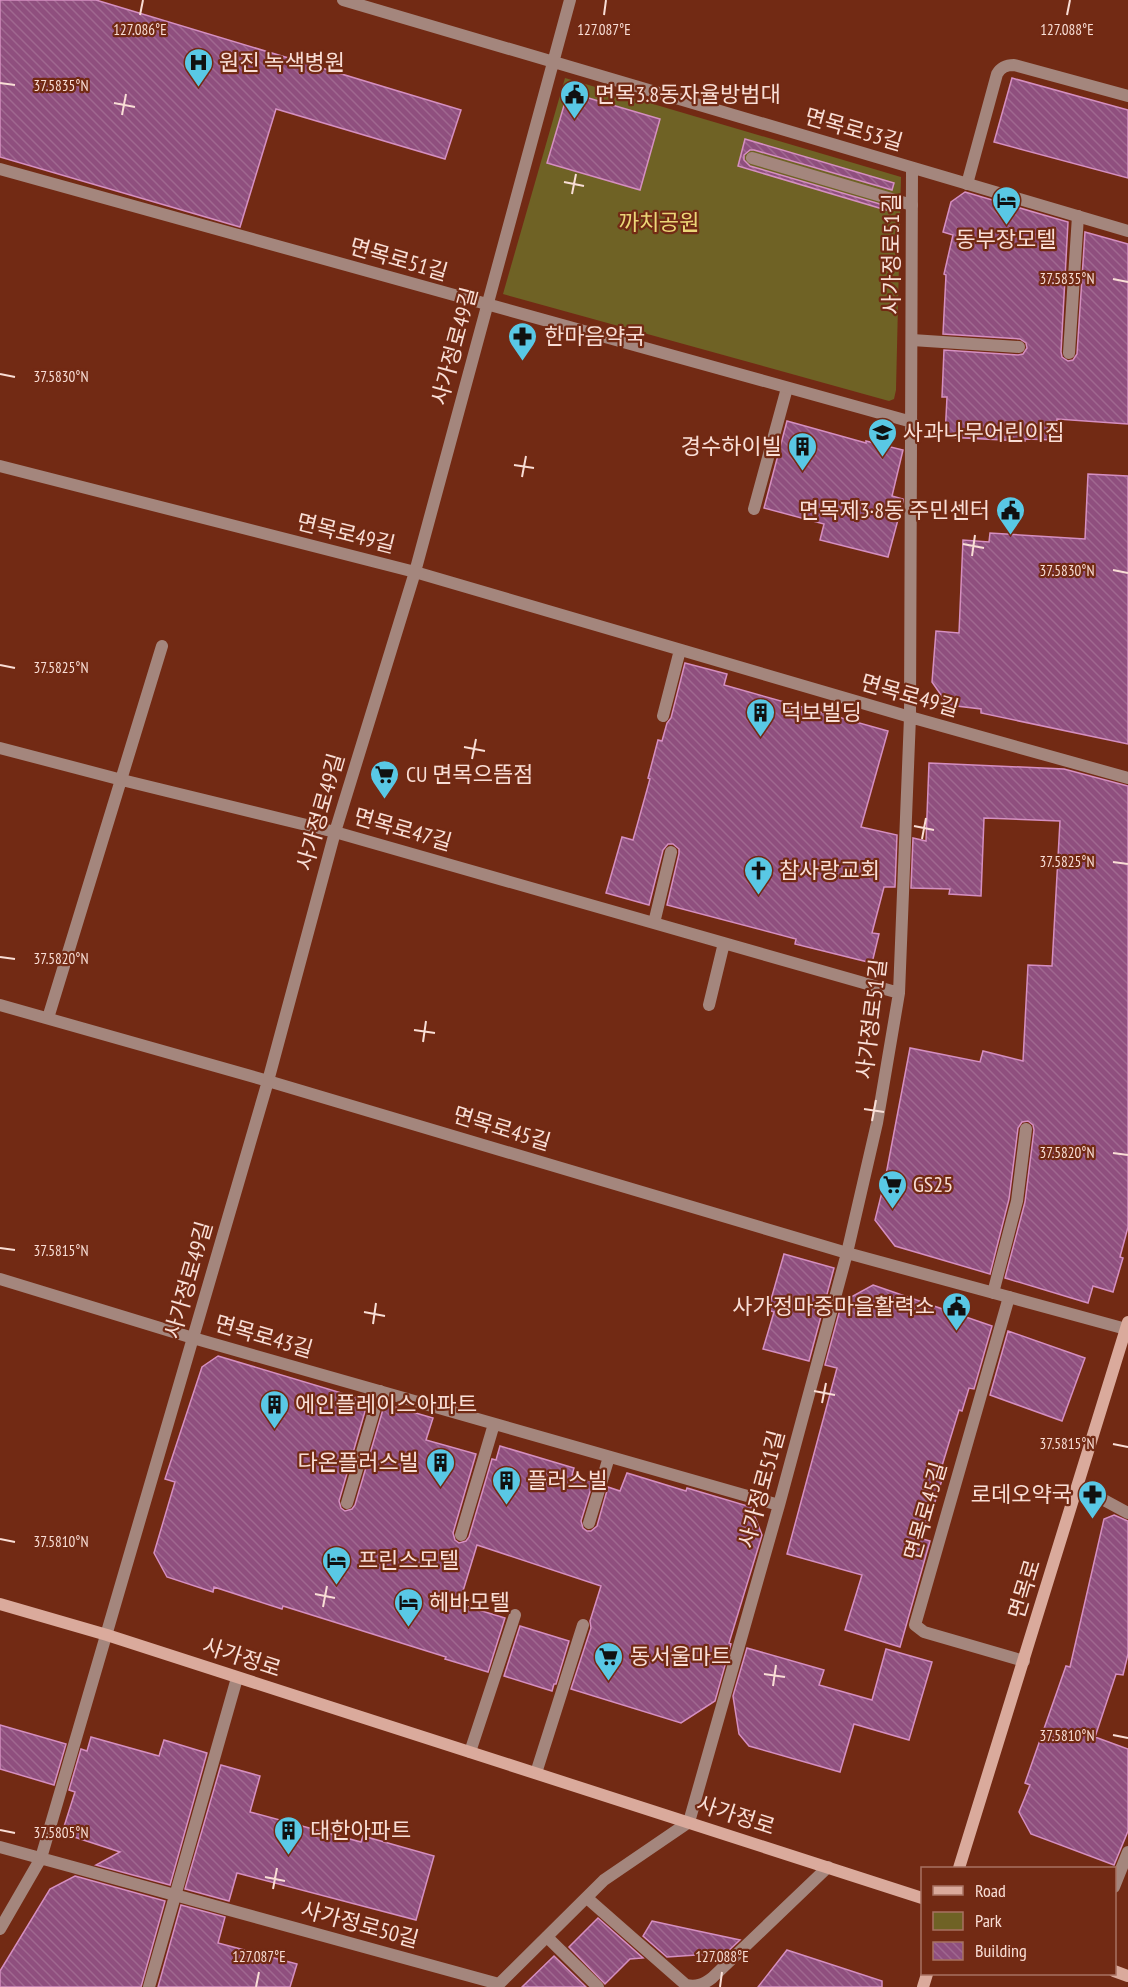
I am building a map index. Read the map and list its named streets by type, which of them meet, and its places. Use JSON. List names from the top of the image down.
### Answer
{
  "streets": {
    "main road": ["면목로", "사가정로"],
    "street": [
      "면목로53길",
      "사가정로51길",
      "면목로51길",
      "사가정로49길",
      "면목로49길",
      "면목로47길",
      "면목로45길",
      "면목로43길",
      "사가정로50길"
    ]
  },
  "crossings": [
    ["면목로53길", "사가정로51길"],
    ["면목로53길", "사가정로49길"],
    ["사가정로51길", "면목로51길"],
    ["사가정로51길", "면목로49길"],
    ["사가정로51길", "면목로47길"],
    ["사가정로51길", "면목로45길"],
    ["사가정로51길", "면목로43길"],
    ["사가정로51길", "사가정로"],
    ["면목로51길", "사가정로49길"],
    ["사가정로49길", "면목로49길"],
    ["사가정로49길", "면목로47길"],
    ["사가정로49길", "면목로45길"],
    ["사가정로49길", "면목로43길"],
    ["사가정로49길", "사가정로"],
    ["면목로45길", "면목로"]
  ],
  "parks": ["까치공원"],
  "places": {
    "hospital": ["원진 녹색병원"],
    "public building": ["면목3.8동자율방범대", "면목제3·8동 주민센터", "사가정마중마을활력소"],
    "hotel": ["동부장모텔", "프린스모텔", "헤바모텔"],
    "pharmacy": ["한마음약국", "로데오약국"],
    "school or university": ["사과나무어린이집"],
    "building": [
      "경수하이빌",
      "덕보빌딩",
      "에인플레이스아파트",
      "다온플러스빌",
      "플러스빌",
      "대한아파트"
    ],
    "supermarket": ["CU 면목으뜸점", "GS25", "동서울마트"],
    "church": ["참사랑교회"]
  },
  "legend": ["Road", "Park", "Building"],
  "coordinates": [
    "127.086°E",
    "127.087°E",
    "127.088°E",
    "37.5835°N",
    "37.5830°N",
    "37.5825°N",
    "37.5820°N",
    "37.5815°N",
    "37.5810°N",
    "37.5805°N"
  ]
}
